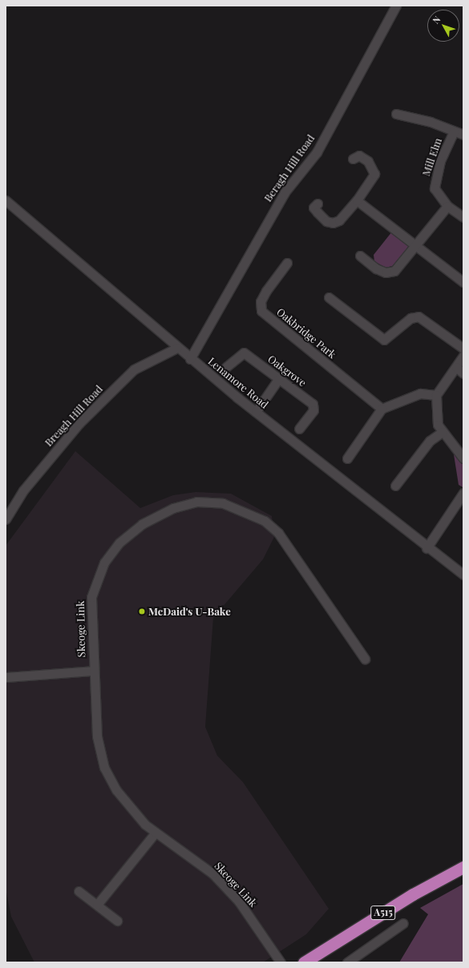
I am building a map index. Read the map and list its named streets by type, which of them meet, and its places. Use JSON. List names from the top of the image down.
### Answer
{
  "streets": {
    "highway": ["A515"],
    "street": [
      "Mill Elm",
      "Beragh Hill Road",
      "Oakbridge Park",
      "Oakgrove",
      "Lenamore Road",
      "Breagh Hill Road",
      "Skeoge Link"
    ]
  },
  "crossings": [
    ["Beragh Hill Road", "Lenamore Road"],
    ["Lenamore Road", "Breagh Hill Road"]
  ],
  "places": ["McDaid's U-Bake"],
  "north": "top left"
}
